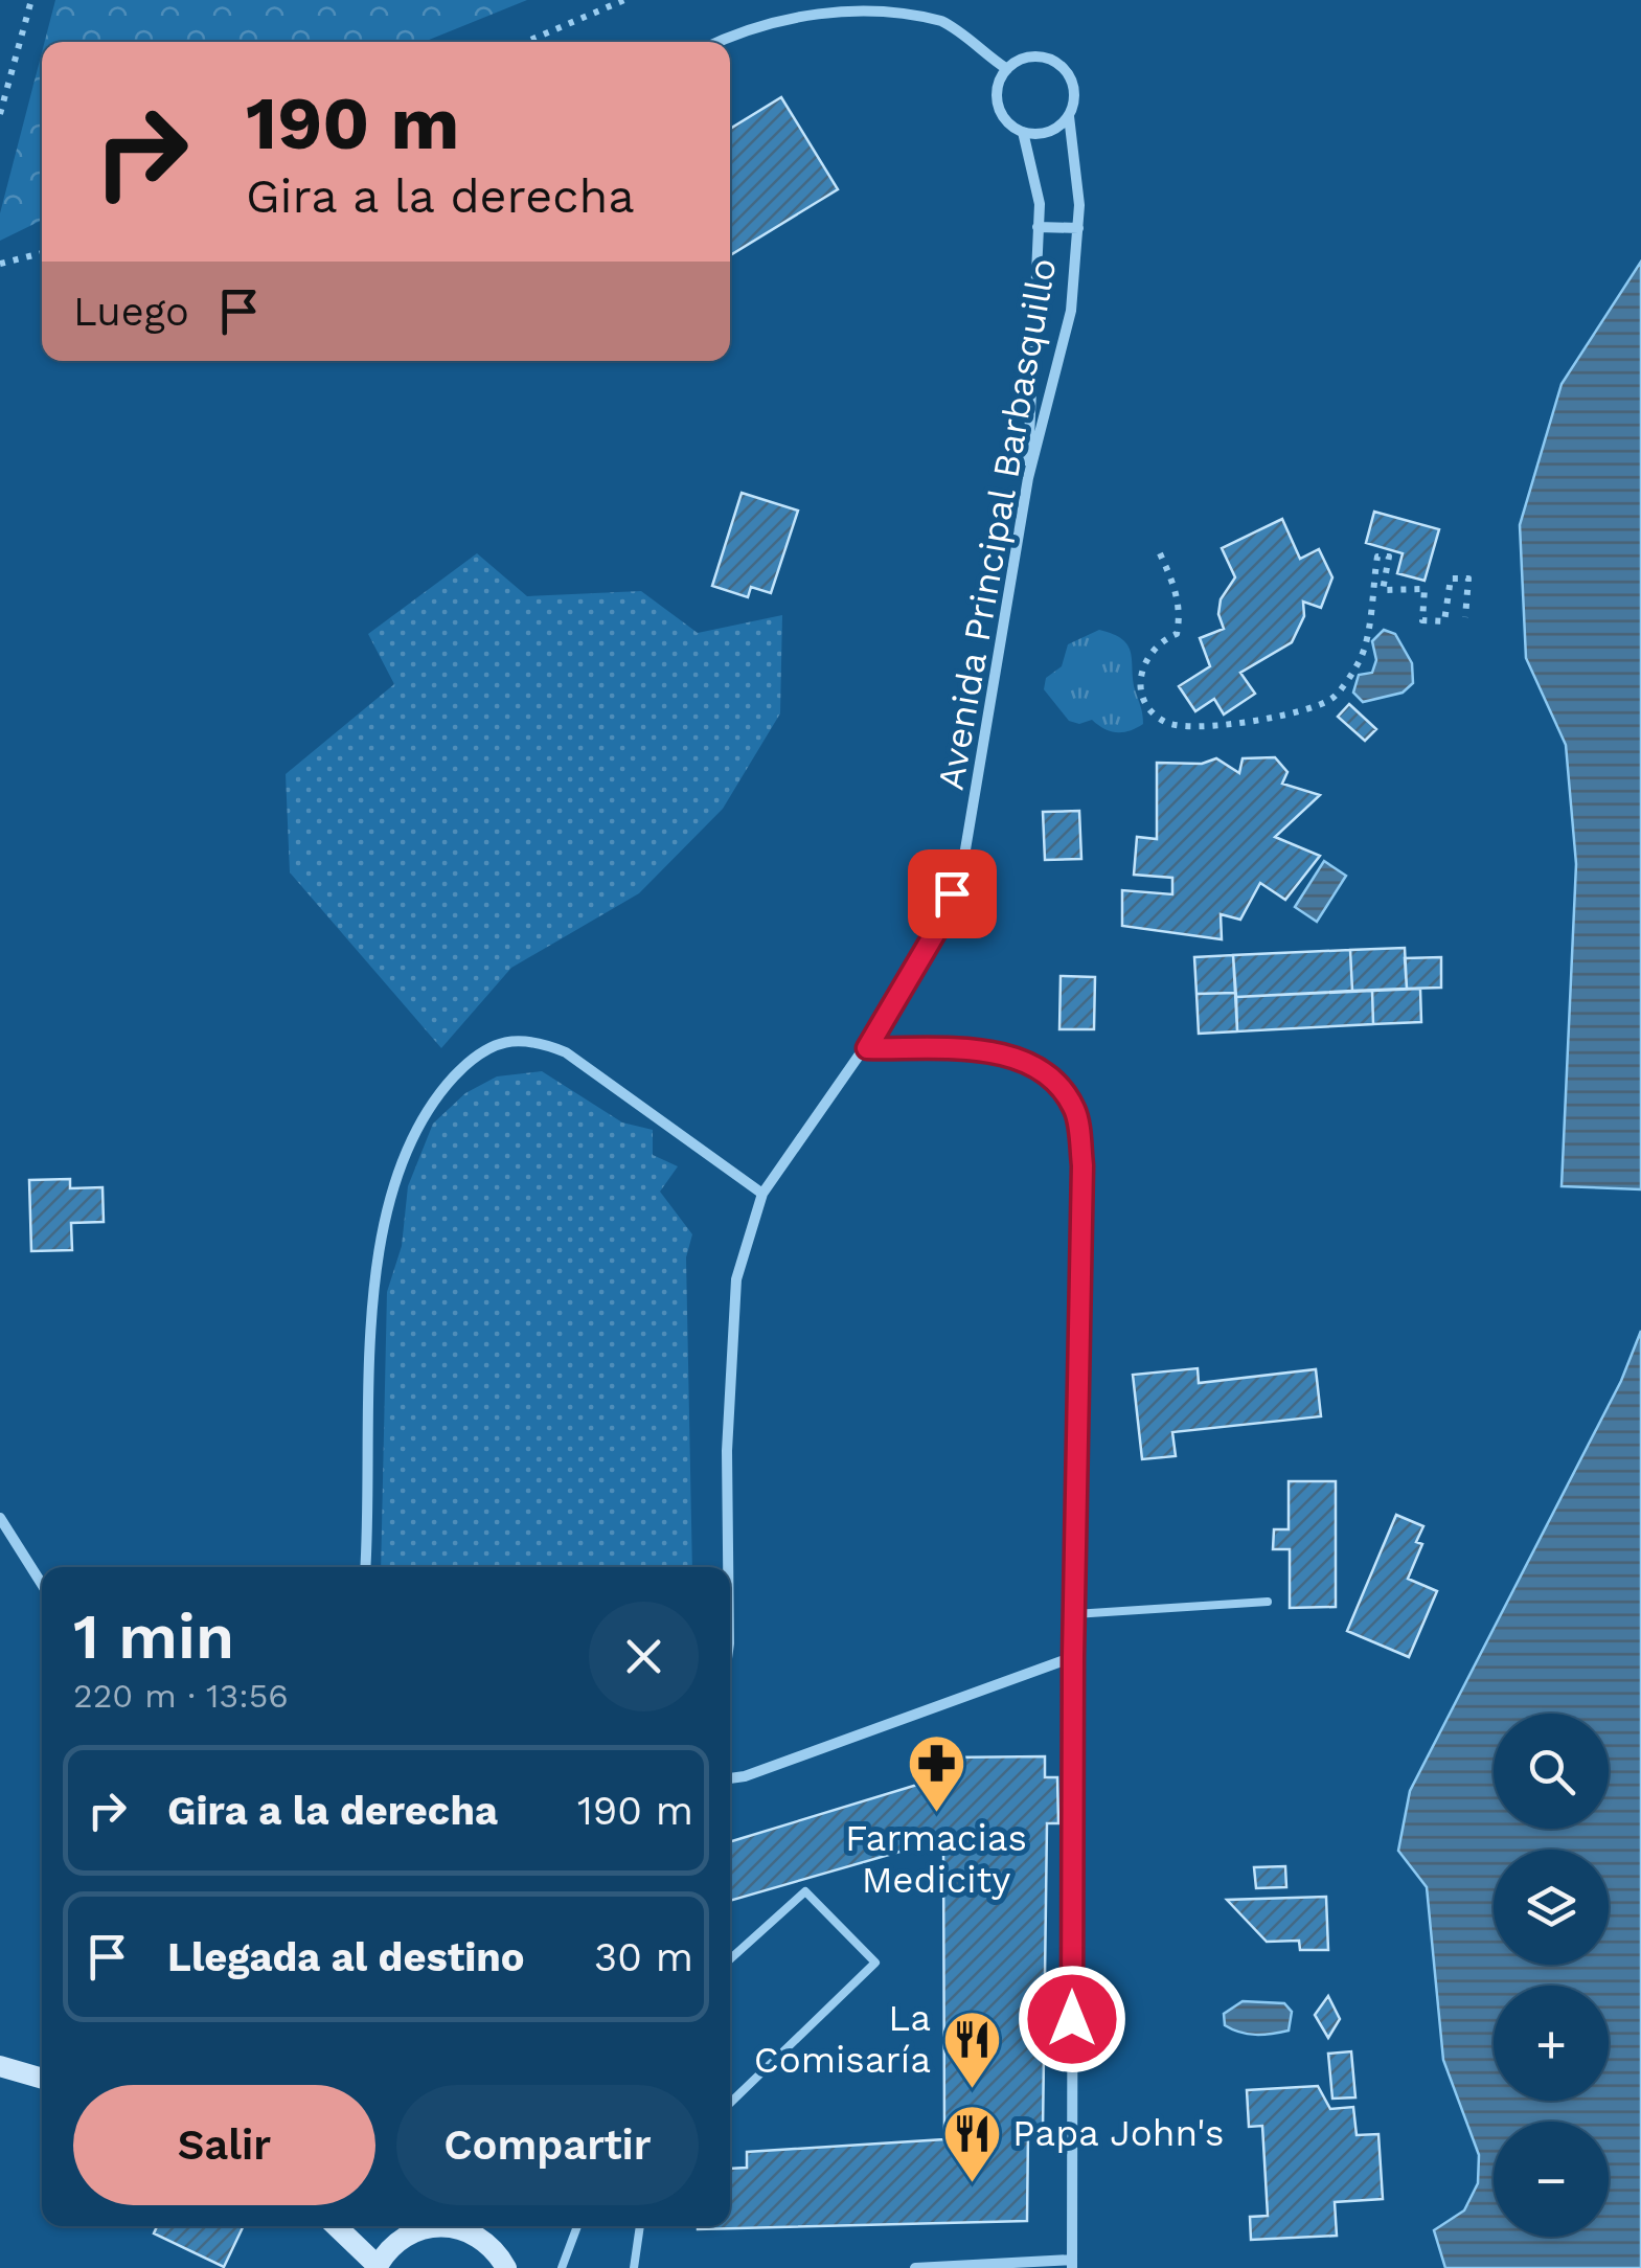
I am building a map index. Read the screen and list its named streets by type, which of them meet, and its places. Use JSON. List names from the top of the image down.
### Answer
{
  "streets": {
    "street": ["Avenida Principal Barbasquillo"]
  },
  "places": {
    "pharmacy": ["Farmacias Medicity"],
    "restaurant": ["La Comisaría", "Papa John's"]
  },
  "page": {
    "turn": ["190 m", "Gira a la derecha"],
    "then": "Luego",
    "heading": ["1 min", "220 m · 13:56"],
    "map_buttons": ["+", "−"],
    "list": [
      {
        "name": "Gira a la derecha",
        "value": "190 m"
      },
      {
        "name": "Llegada al destino",
        "value": "30 m"
      }
    ],
    "buttons": ["Salir", "Compartir"]
  }
}
